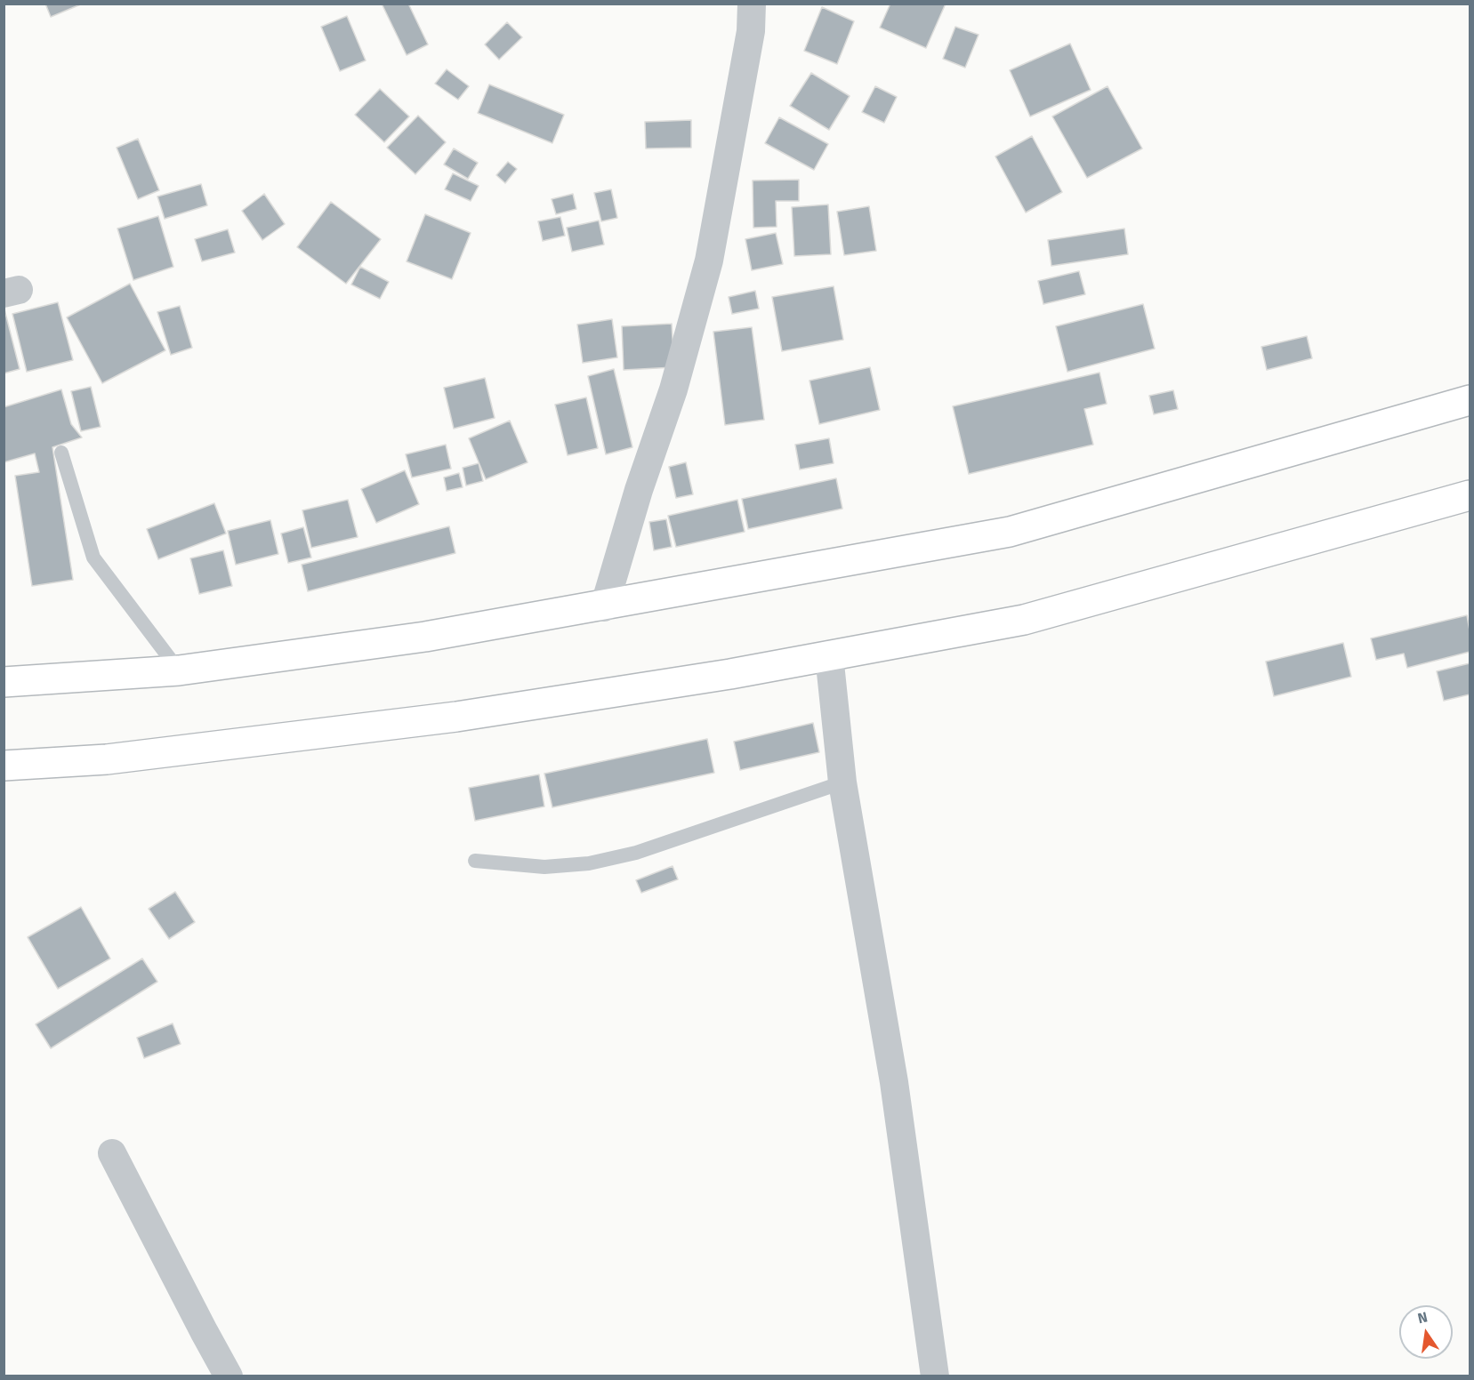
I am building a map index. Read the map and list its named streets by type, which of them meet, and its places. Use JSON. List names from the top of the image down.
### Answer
{
  "north": "top"
}
